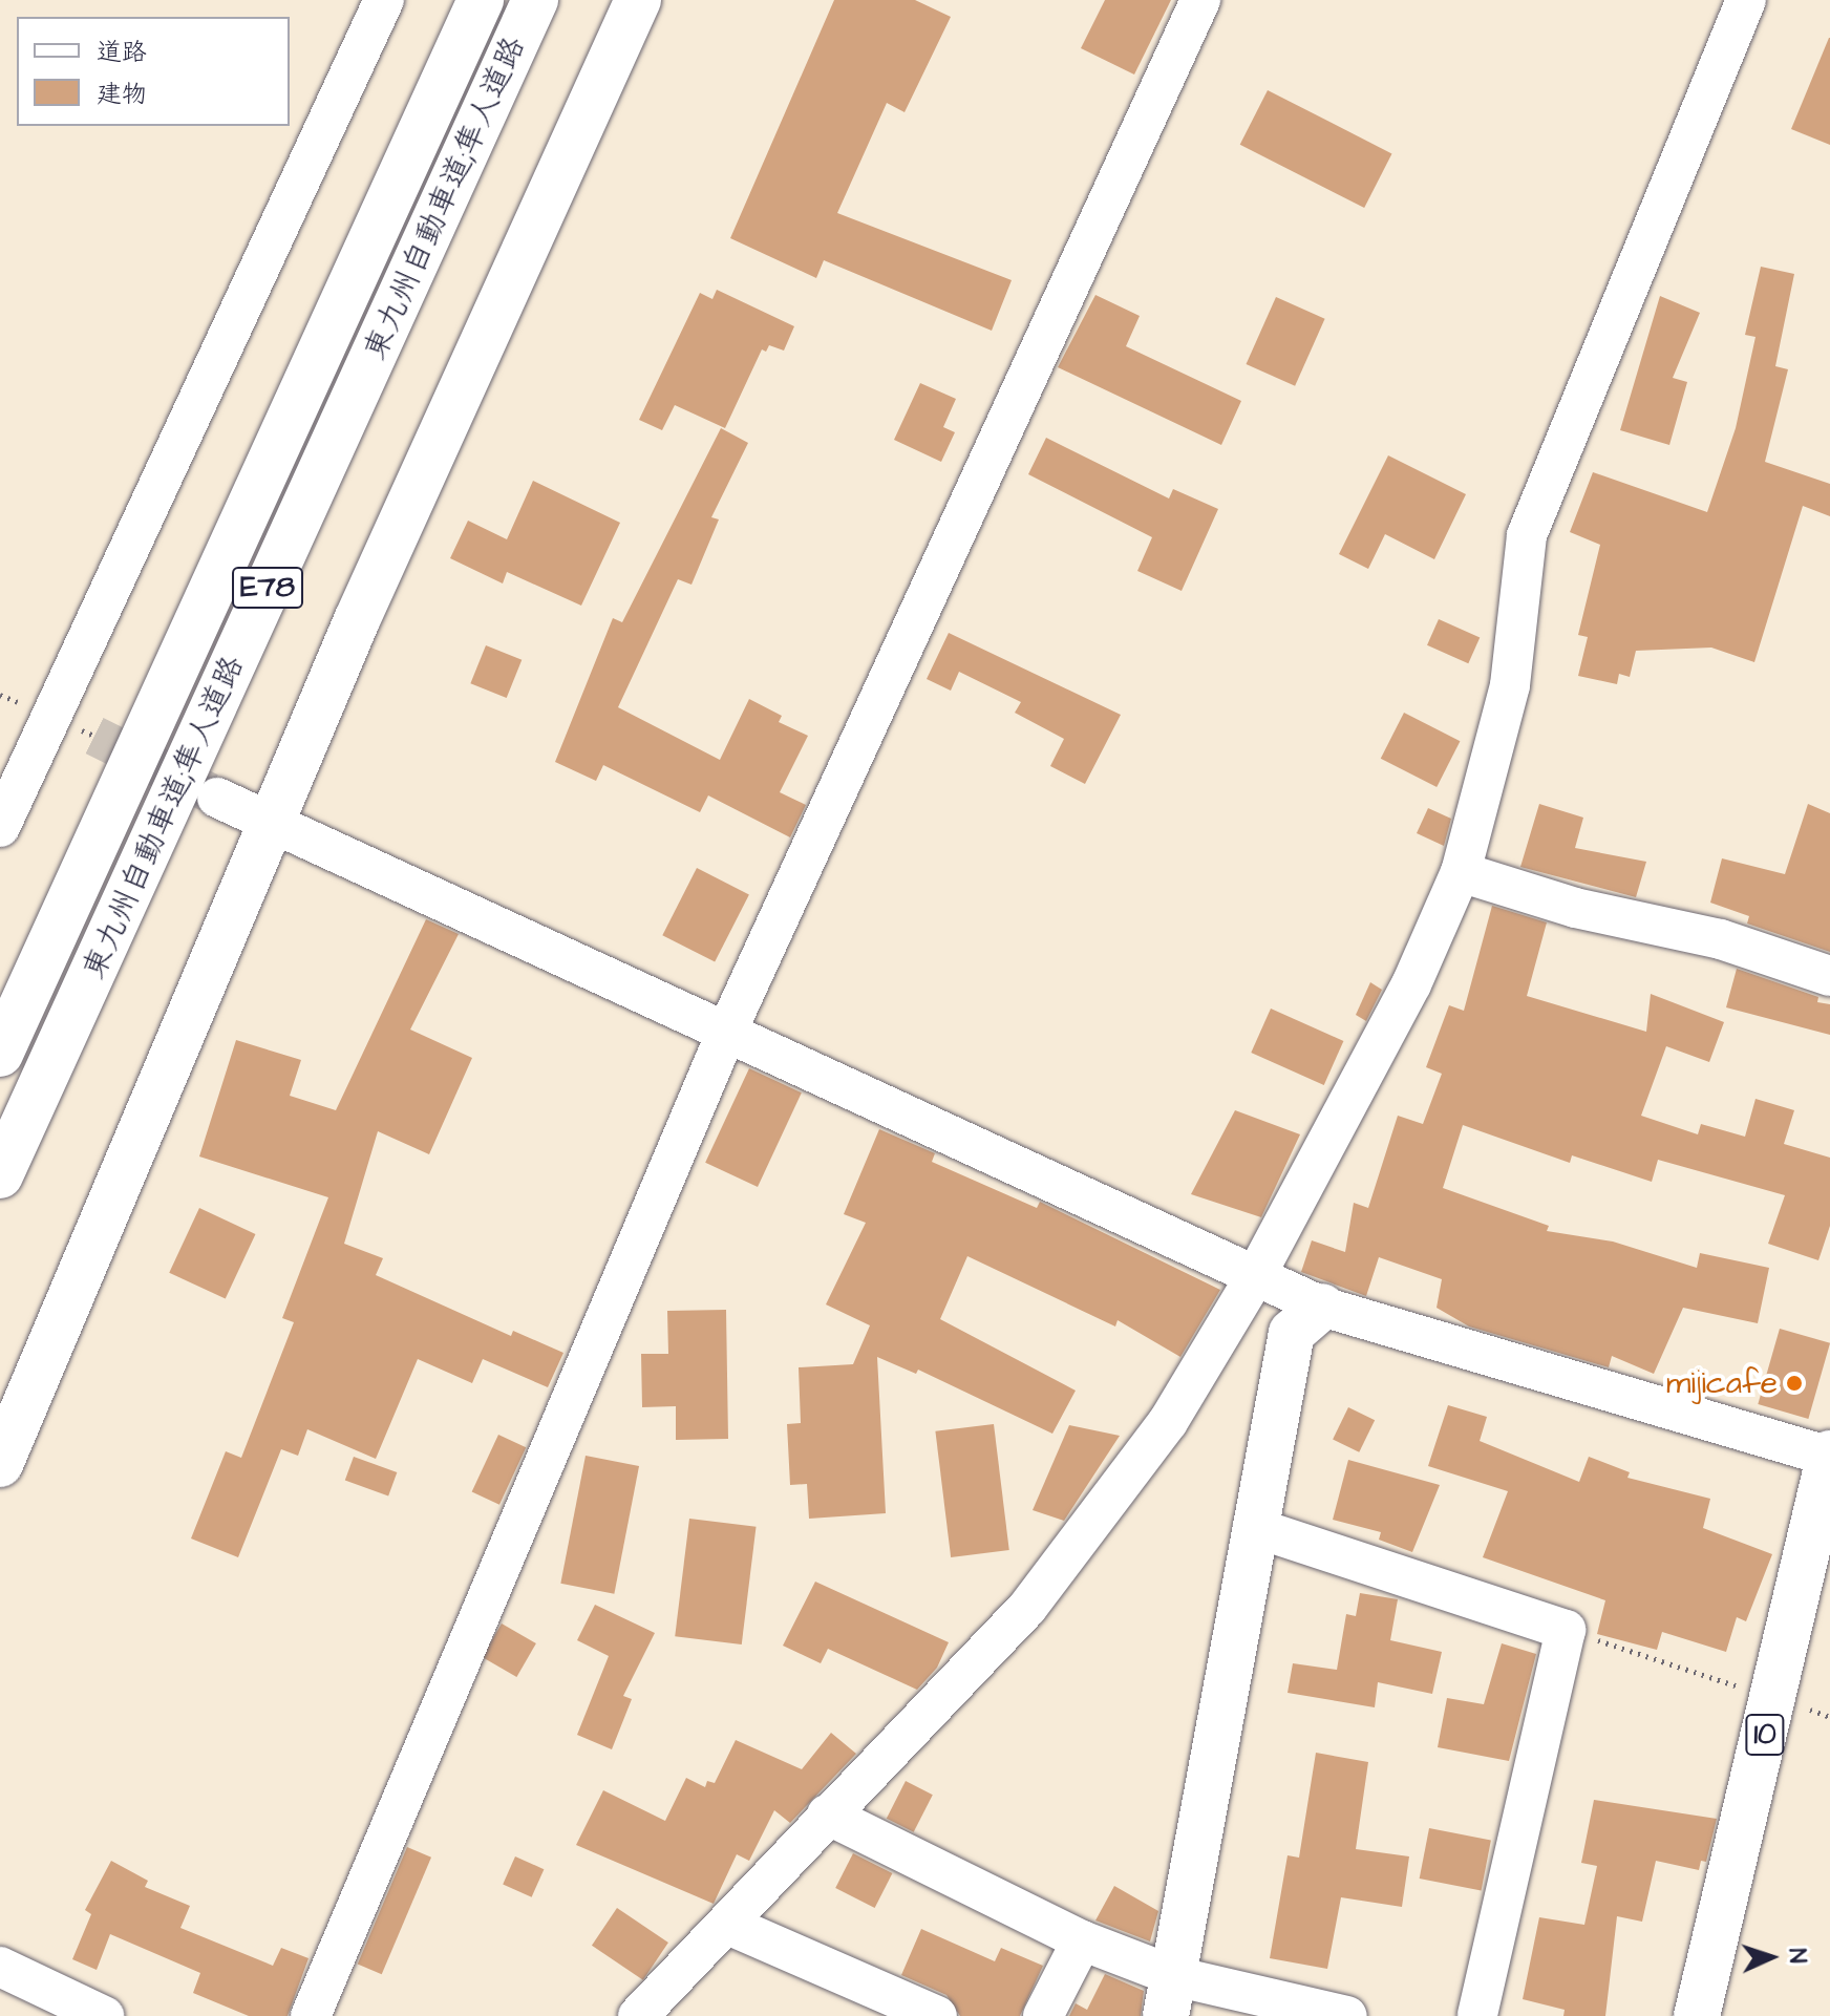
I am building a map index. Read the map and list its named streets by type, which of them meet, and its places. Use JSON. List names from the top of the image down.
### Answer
{
  "streets": {
    "main road": ["東九州自動車道;隼人道路", "E78", "10"]
  },
  "places": ["mijicafe"],
  "legend": ["道路", "建物"],
  "north": "right"
}
